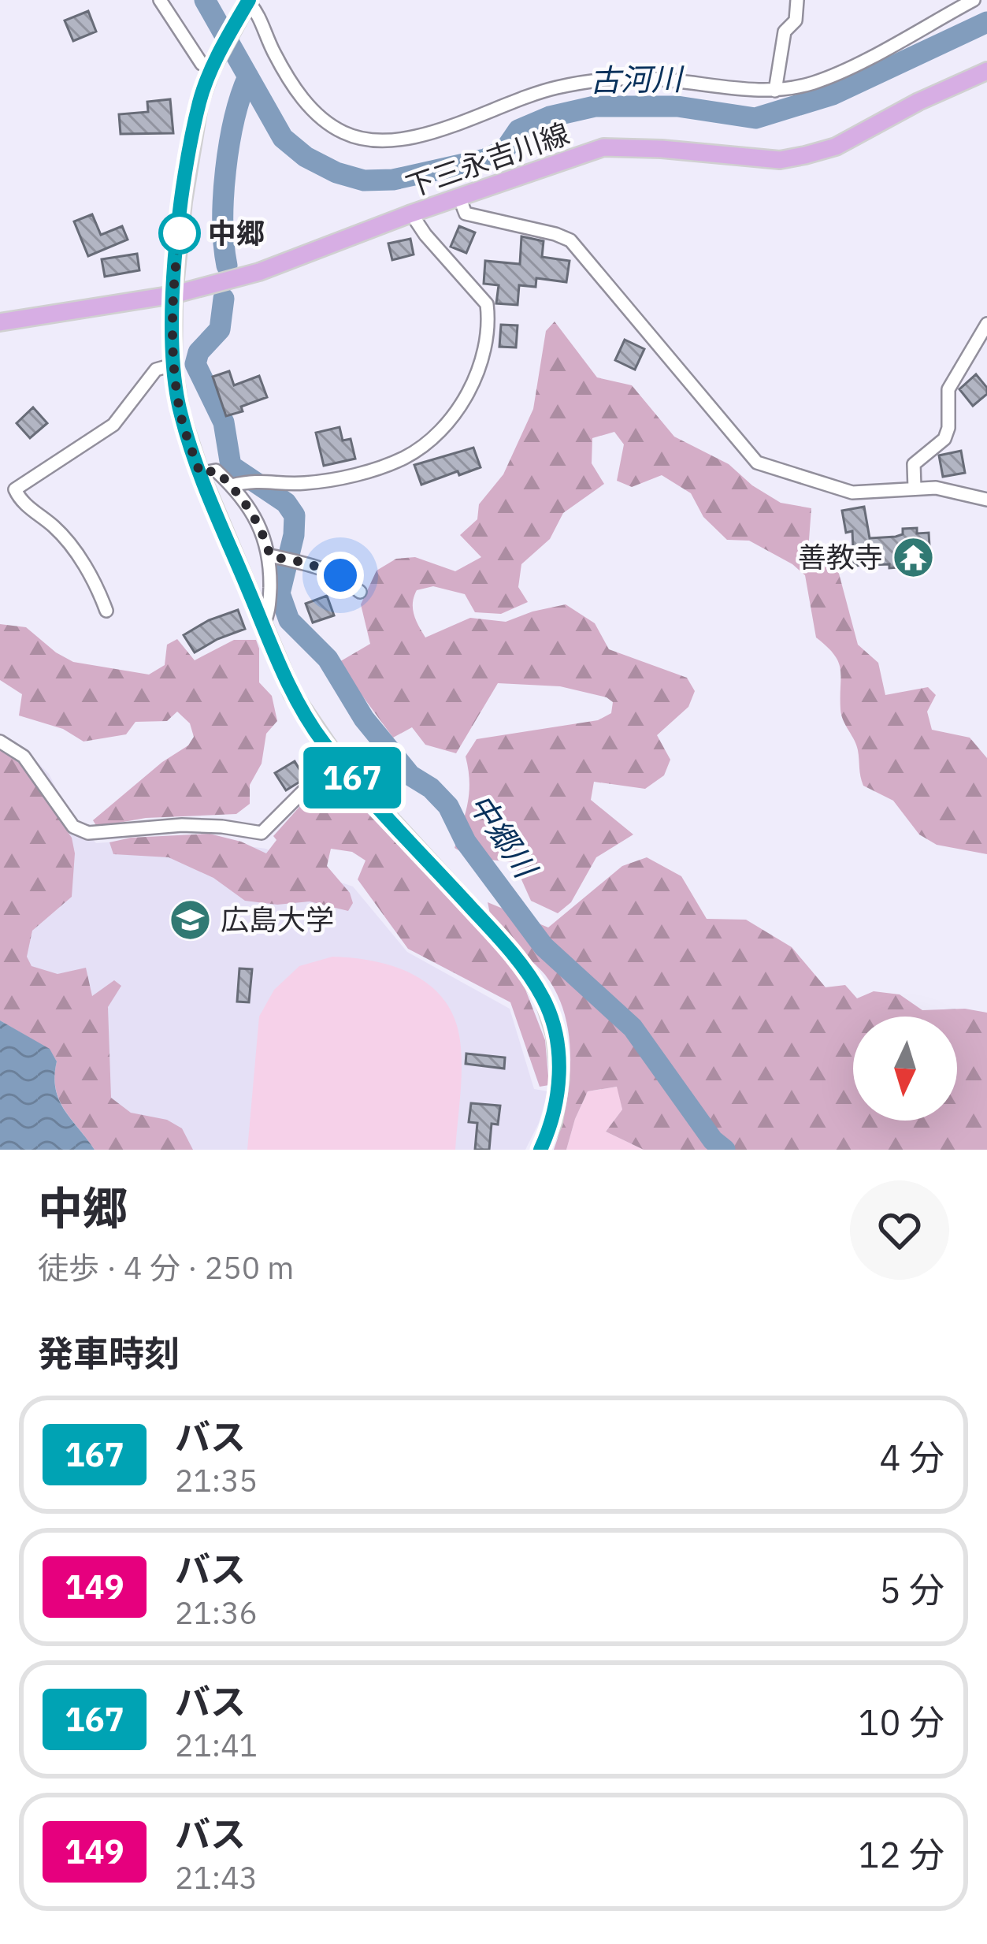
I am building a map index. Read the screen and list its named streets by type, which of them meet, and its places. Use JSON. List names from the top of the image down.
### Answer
{
  "streets": {
    "main road": ["下三永吉川線"]
  },
  "water": ["古河川", "中郷川"],
  "places": {
    "other": ["中郷"],
    "temple": ["善教寺"],
    "school or university": ["広島大学"]
  },
  "lines": ["bus line 167"],
  "north": "bottom",
  "page": {
    "on_map": "167",
    "heading": [
      ["中郷", "徒歩 · 4 分 · 250 m"],
      "発車時刻"
    ],
    "list": [
      {
        "mark": "167",
        "name": "バス",
        "note": "21:35",
        "value": "4 分"
      },
      {
        "mark": "149",
        "name": "バス",
        "note": "21:36",
        "value": "5 分"
      },
      {
        "mark": "167",
        "name": "バス",
        "note": "21:41",
        "value": "10 分"
      },
      {
        "mark": "149",
        "name": "バス",
        "note": "21:43",
        "value": "12 分"
      }
    ]
  }
}
